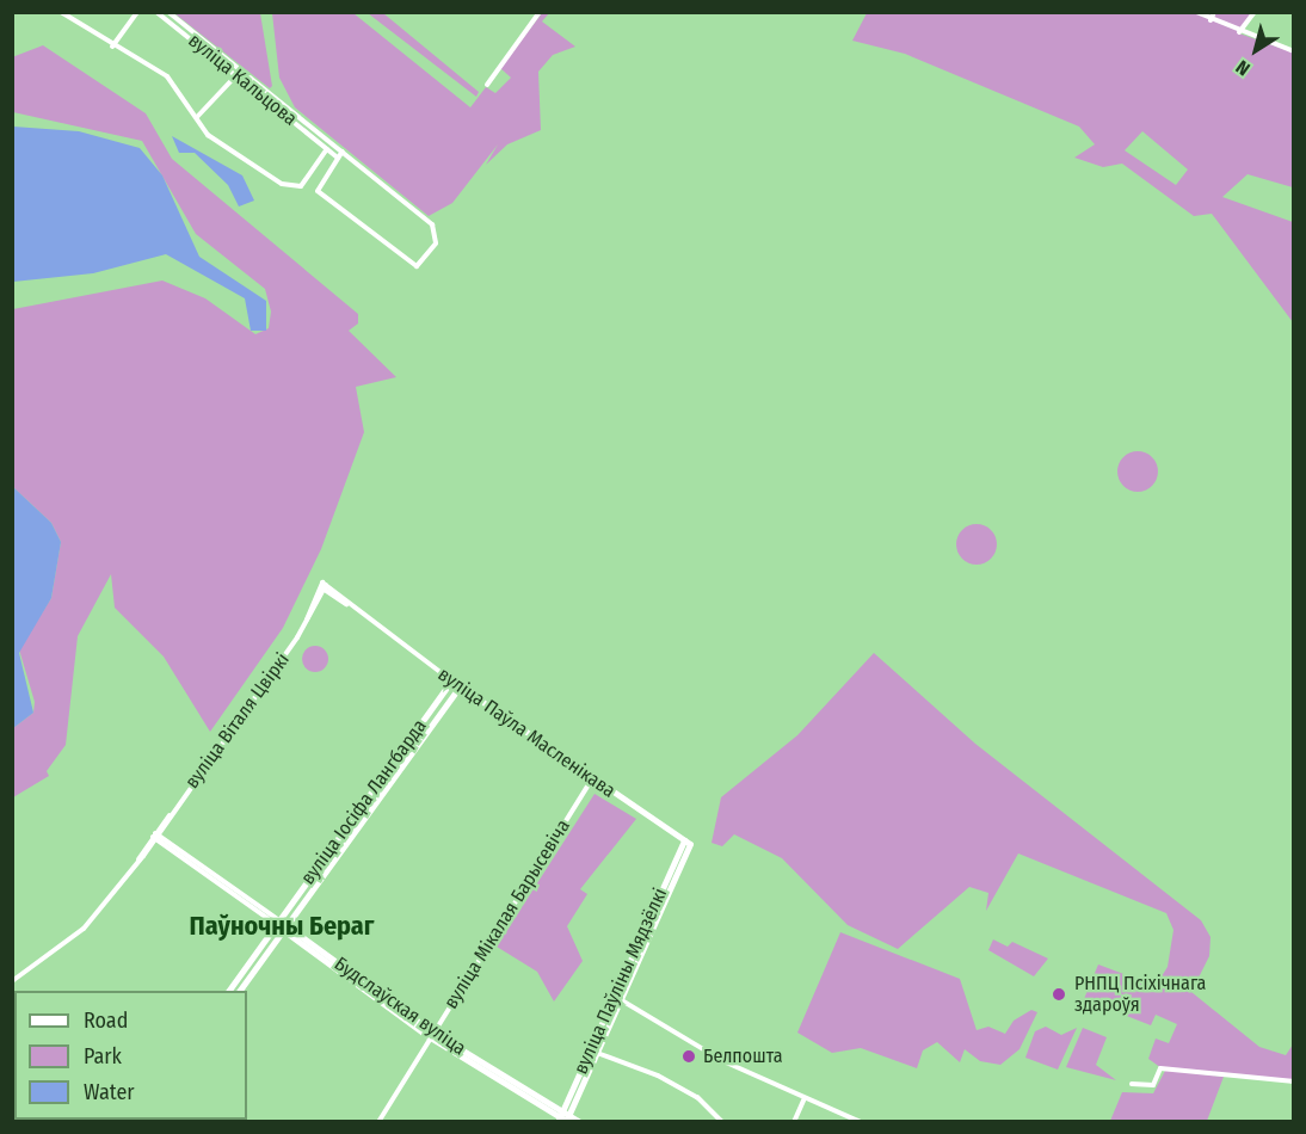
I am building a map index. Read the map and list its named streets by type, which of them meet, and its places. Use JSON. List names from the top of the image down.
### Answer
{
  "streets": {
    "street": [
      "вуліца Кальцова",
      "вуліца Віталя Цвіркі",
      "вуліца Паўла Масленікава",
      "вуліца Іосіфа Лангбарда",
      "вуліца Мікалая Барысевіча",
      "вуліца Паўліны Мядзёлкі",
      "Будслаўская вуліца"
    ]
  },
  "crossings": [
    ["вуліца Віталя Цвіркі", "вуліца Паўла Масленікава"],
    ["вуліца Віталя Цвіркі", "Будслаўская вуліца"],
    ["вуліца Паўла Масленікава", "вуліца Іосіфа Лангбарда"],
    ["вуліца Паўла Масленікава", "вуліца Мікалая Барысевіча"],
    ["вуліца Паўла Масленікава", "вуліца Паўліны Мядзёлкі"],
    ["вуліца Іосіфа Лангбарда", "Будслаўская вуліца"],
    ["вуліца Мікалая Барысевіча", "Будслаўская вуліца"],
    ["вуліца Паўліны Мядзёлкі", "Будслаўская вуліца"]
  ],
  "districts": ["Паўночны Бераг"],
  "places": ["РНПЦ Псіхічнага здароўя", "Белпошта"],
  "legend": ["Road", "Park", "Water"],
  "north": "bottom left"
}
